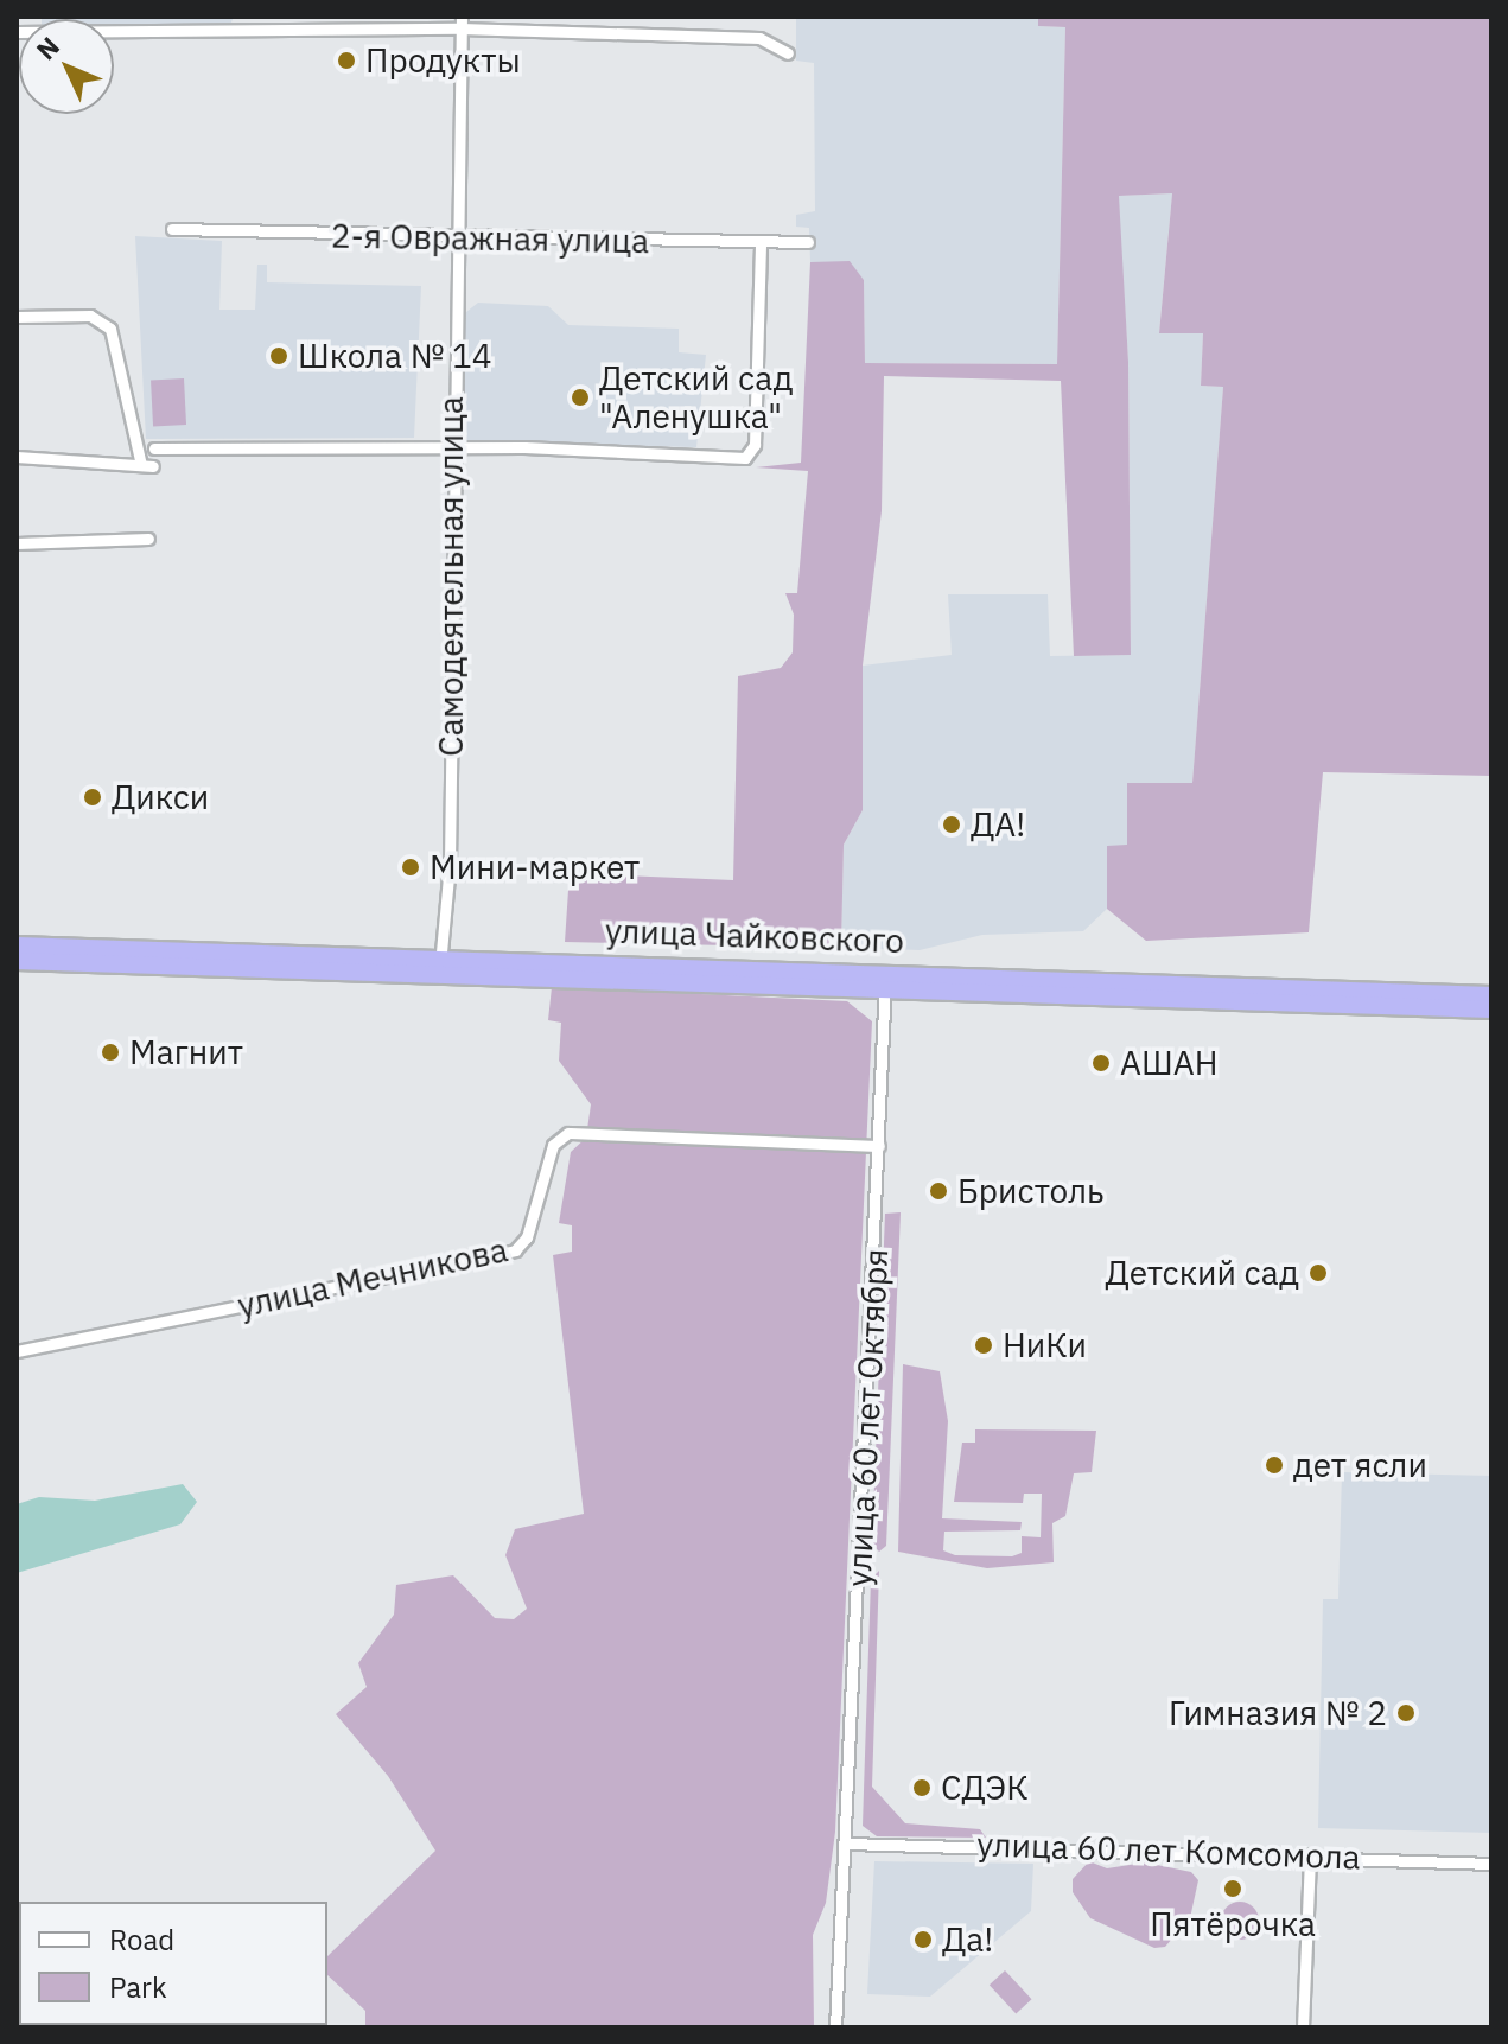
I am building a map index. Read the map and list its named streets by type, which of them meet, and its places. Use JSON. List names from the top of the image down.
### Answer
{
  "streets": {
    "highway": ["улица Чайковского"],
    "street": [
      "2-я Овражная улица",
      "Самодеятельная улица",
      "улица Мечникова",
      "улица 60 лет Октября",
      "улица 60 лет Комсомола"
    ]
  },
  "crossings": [
    ["2-я Овражная улица", "Самодеятельная улица"],
    ["Самодеятельная улица", "улица Чайковского"],
    ["улица Чайковского", "улица 60 лет Октября"],
    ["улица Мечникова", "улица 60 лет Октября"],
    ["улица 60 лет Октября", "улица 60 лет Комсомола"]
  ],
  "places": [
    "Продукты",
    "Школа № 14",
    "Детский сад \"Аленушка\"",
    "Дикси",
    "ДА!",
    "Мини-маркет",
    "Магнит",
    "AШАН",
    "Бристоль",
    "Детский сад",
    "НиКи",
    "дет ясли",
    "Гимназия № 2",
    "СДЭК",
    "Пятёрочка",
    "Да!"
  ],
  "legend": ["Road", "Park"],
  "north": "top left"
}
